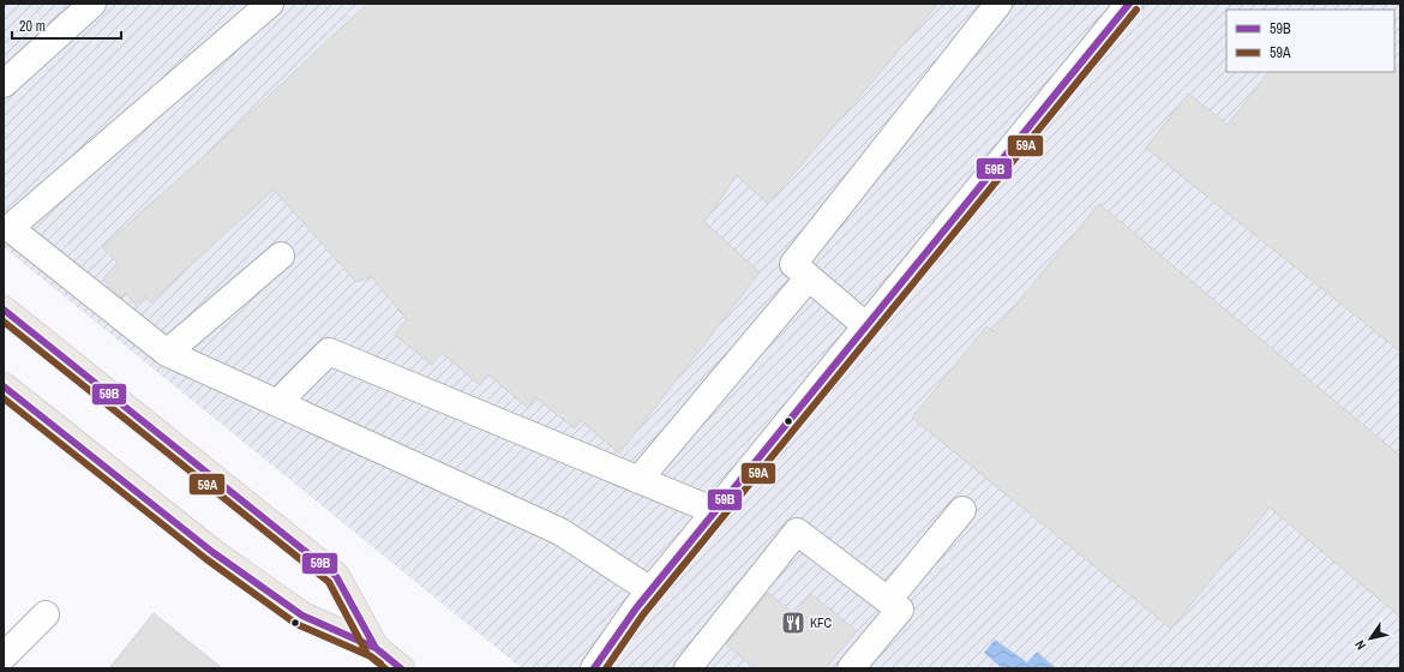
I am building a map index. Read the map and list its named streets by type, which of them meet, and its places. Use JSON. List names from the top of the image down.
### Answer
{
  "places": {
    "restaurant": ["KFC"]
  },
  "lines": ["transit line 59B", "transit line 59A"],
  "legend": ["59B", "59A"],
  "scale_bar": "20 m",
  "north": "bottom left"
}
